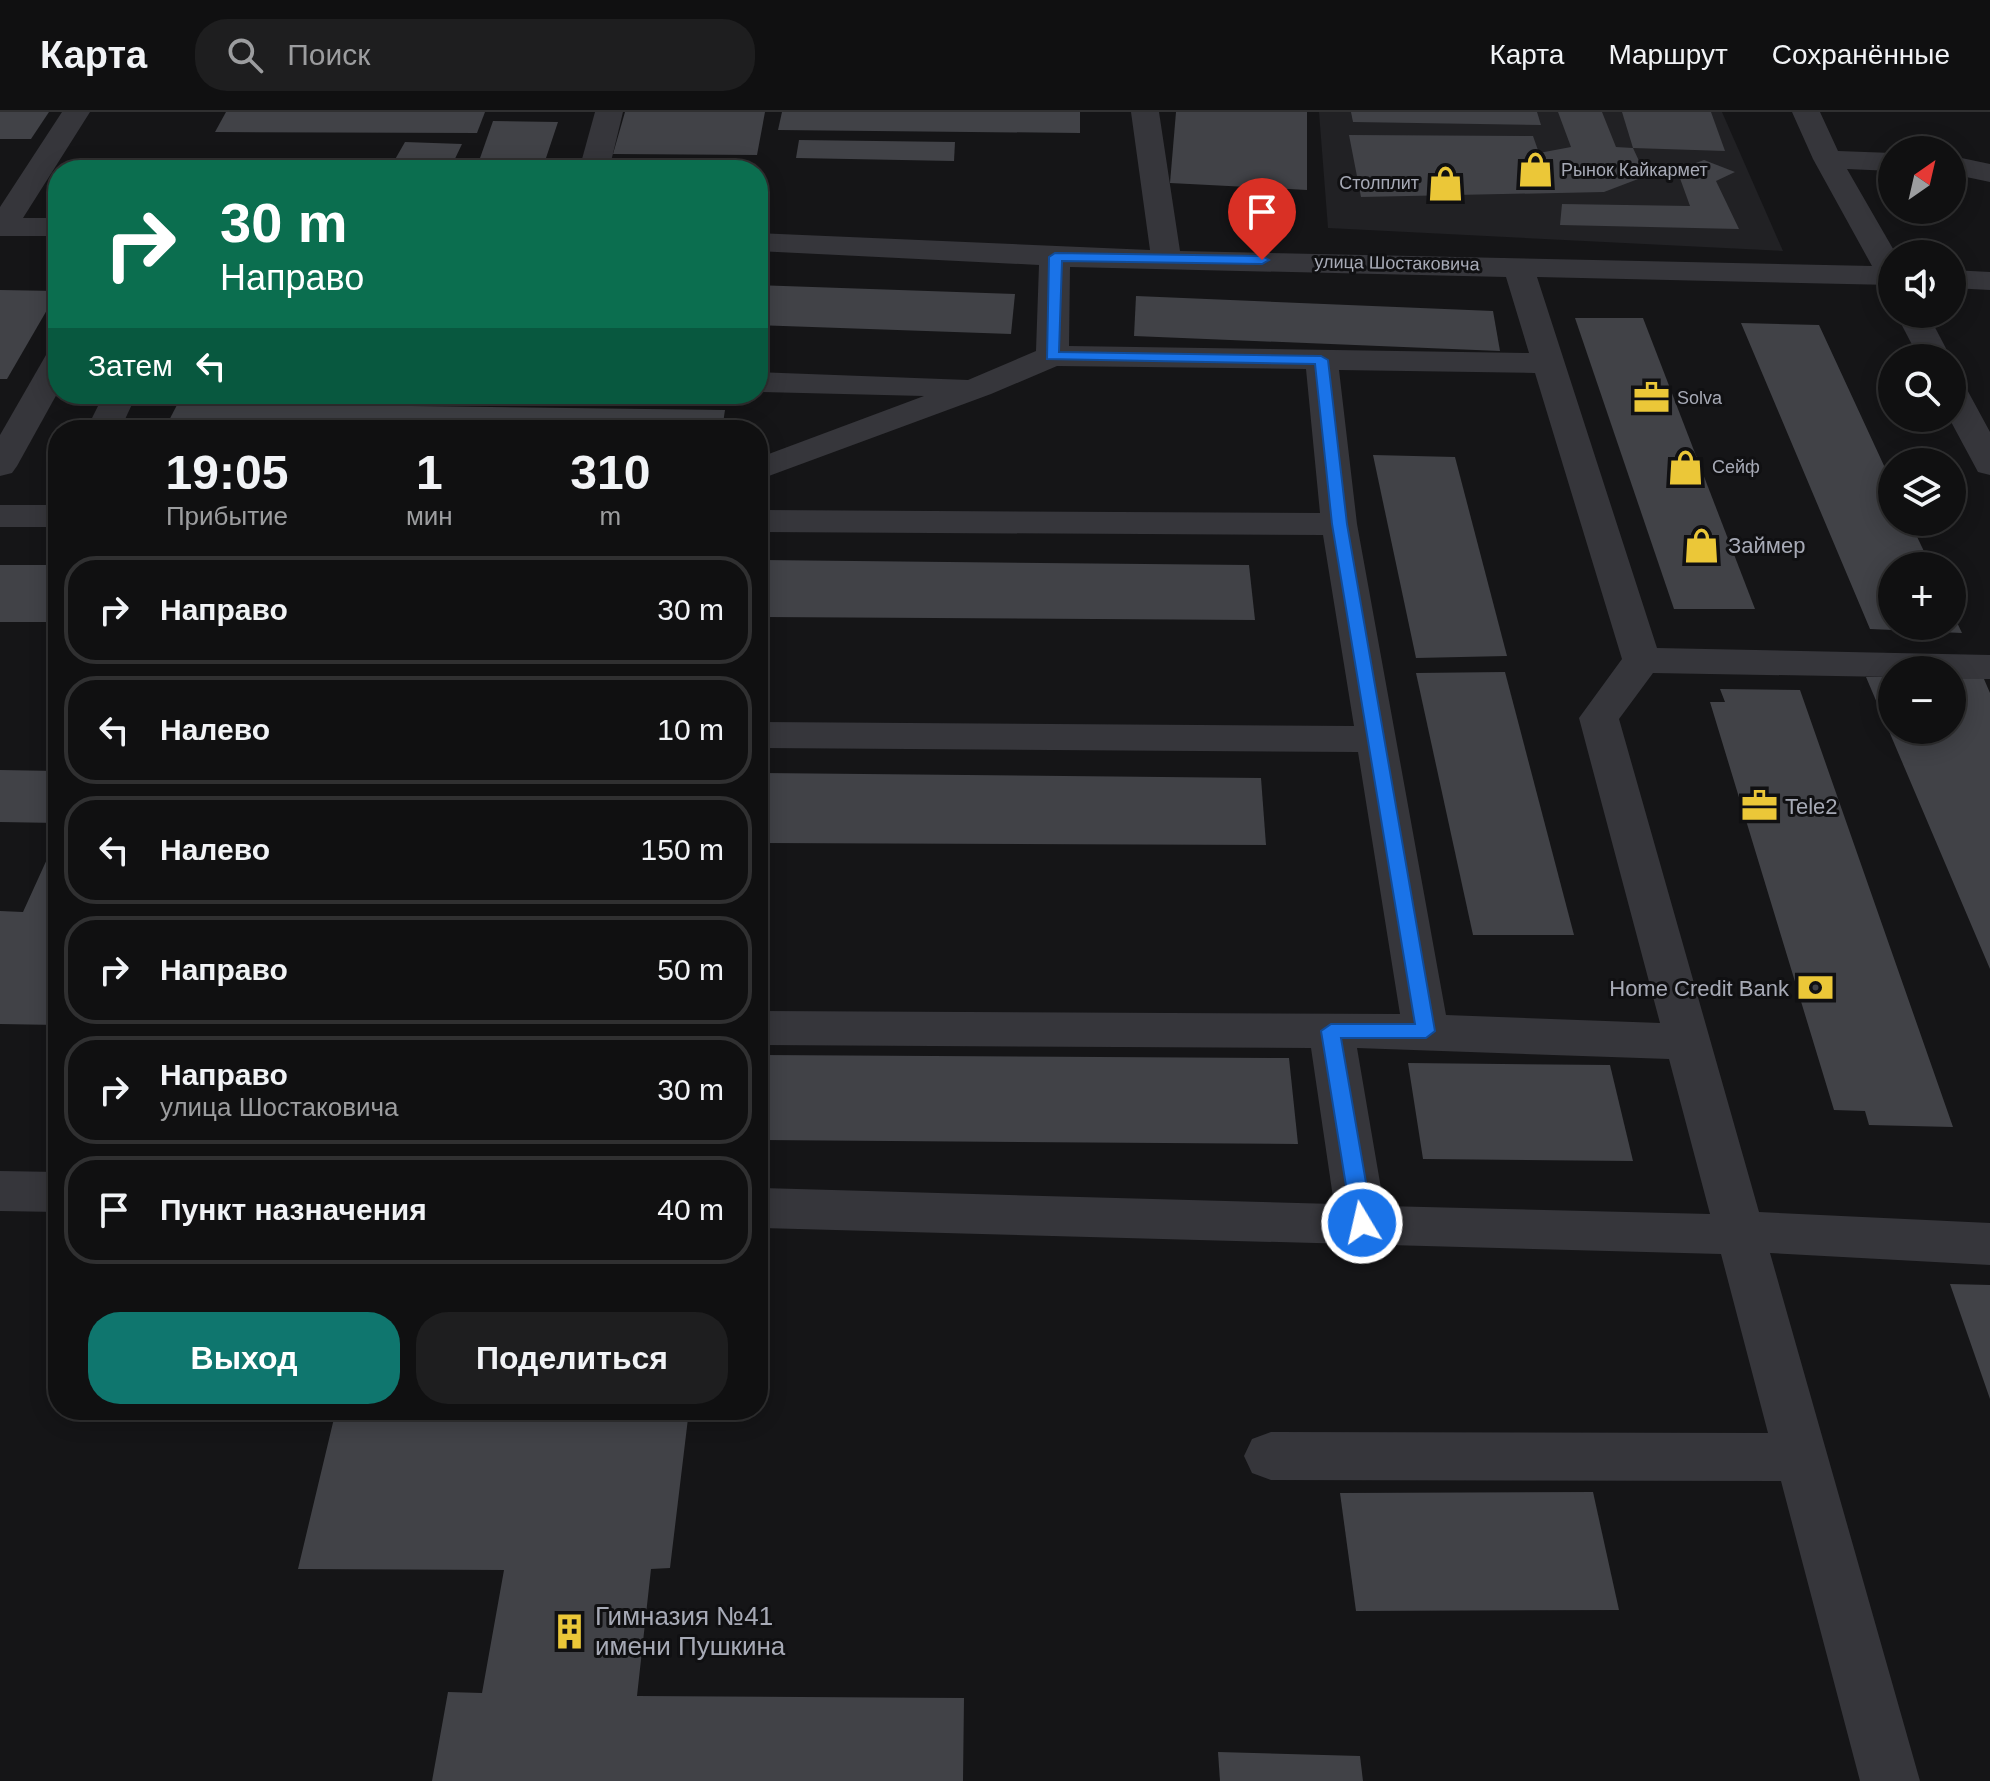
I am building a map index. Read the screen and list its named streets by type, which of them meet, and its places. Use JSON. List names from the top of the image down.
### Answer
{
  "streets": {
    "street": ["улица Шостаковича"]
  },
  "places": {
    "shop": [
      "Рынок Кайкармет",
      "Столплит",
      "Сейф",
      "Займер"
    ],
    "office": ["Solva", "Tele2"],
    "bank": ["Home Credit Bank"],
    "building": ["Гимназия №41 имени Пушкина"]
  },
  "north": "top right",
  "page": {
    "header": "Карта",
    "search": "Поиск",
    "nav": ["Карта", "Маршрут", "Сохранённые"],
    "map_buttons": ["+", "−"],
    "turn": ["30 m", "Направо"],
    "then": "Затем",
    "eta": [
      "19:05",
      "Прибытие",
      "1",
      "мин",
      "310",
      "m"
    ],
    "list": [
      {
        "name": "Направо",
        "value": "30 m"
      },
      {
        "name": "Налево",
        "value": "10 m"
      },
      {
        "name": "Налево",
        "value": "150 m"
      },
      {
        "name": "Направо",
        "value": "50 m"
      },
      {
        "name": "Направо",
        "note": "улица Шостаковича",
        "value": "30 m"
      },
      {
        "name": "Пункт назначения",
        "value": "40 m"
      }
    ],
    "buttons": ["Выход", "Поделиться"]
  }
}
